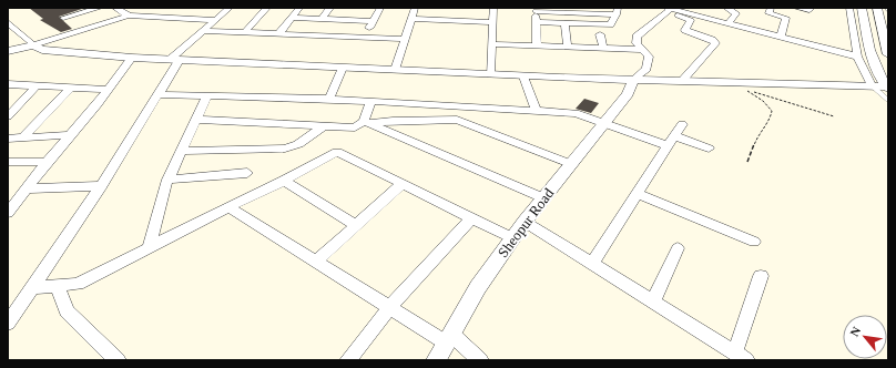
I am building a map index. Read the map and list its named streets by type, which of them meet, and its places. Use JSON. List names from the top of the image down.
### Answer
{
  "streets": {
    "street": ["Sheopur Road"]
  },
  "north": "top left"
}
